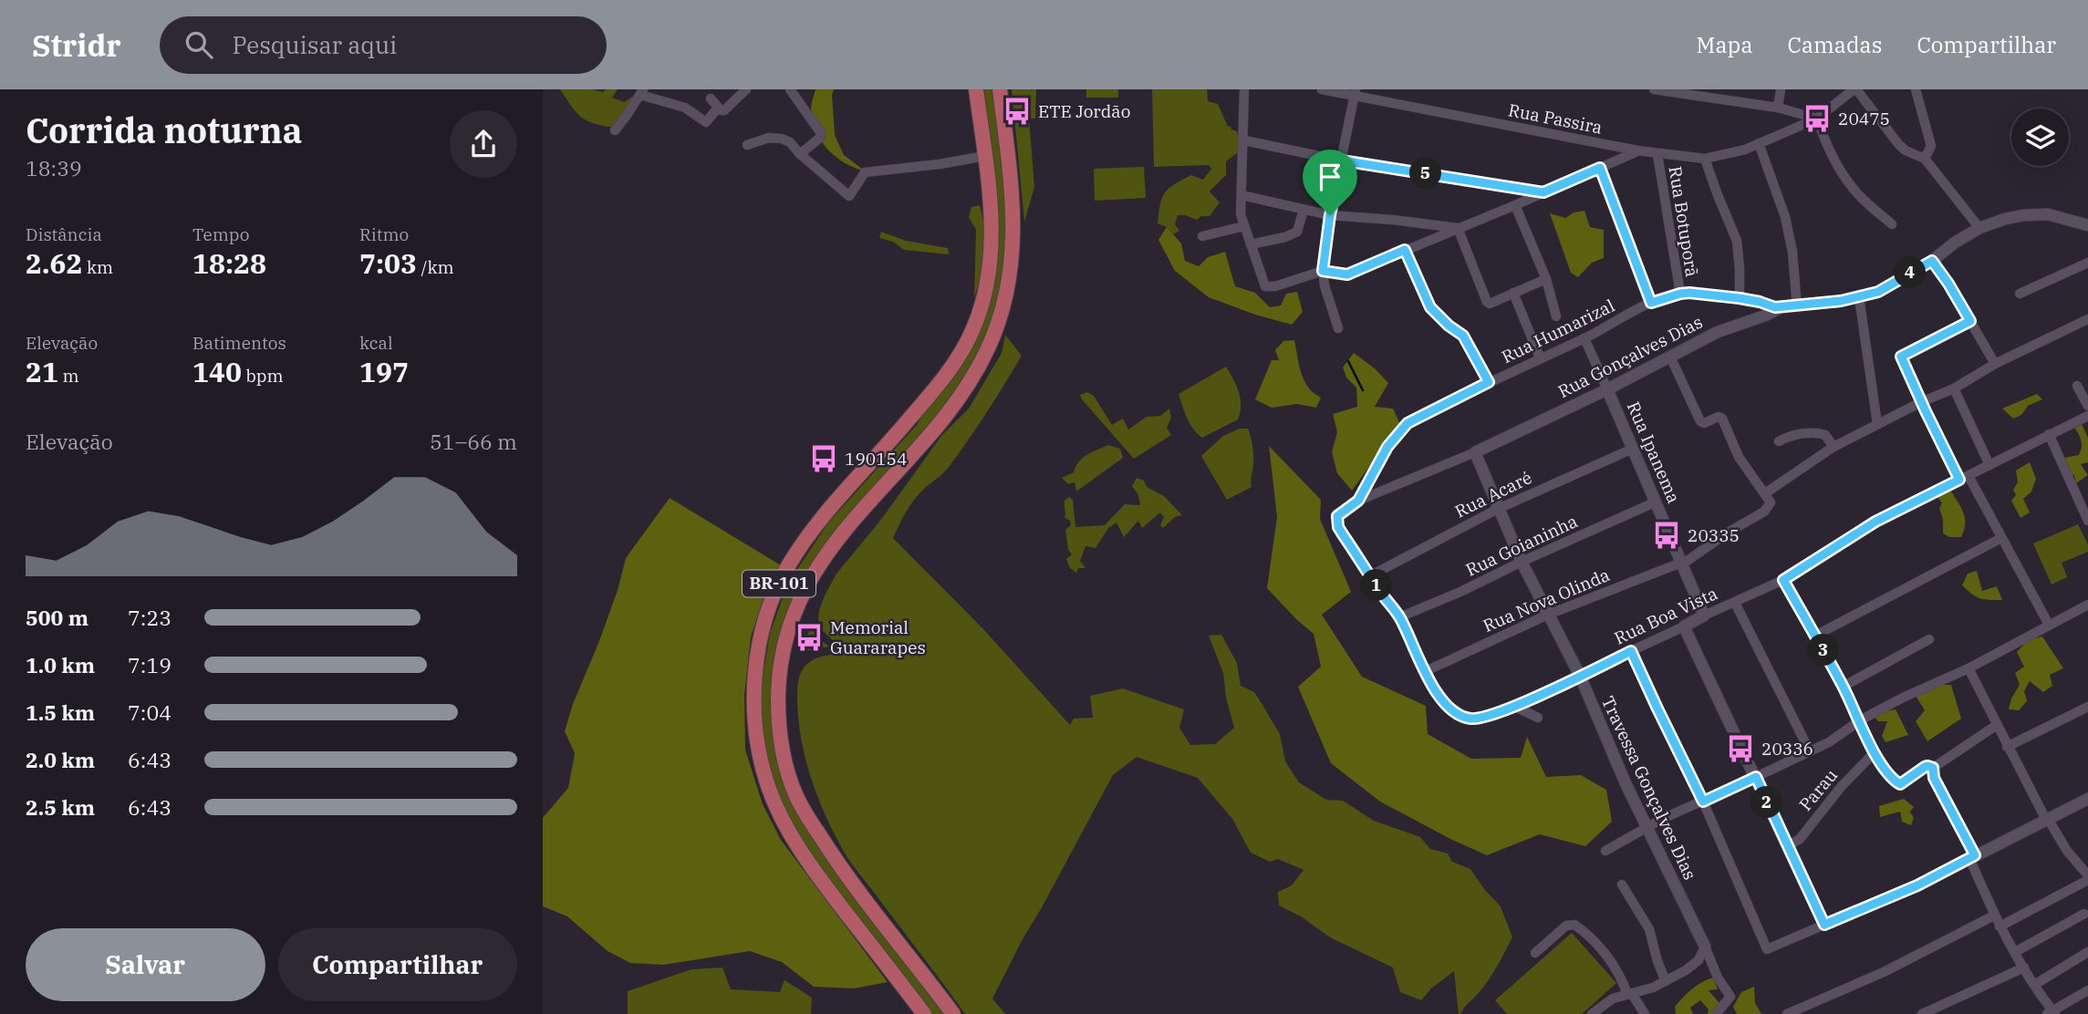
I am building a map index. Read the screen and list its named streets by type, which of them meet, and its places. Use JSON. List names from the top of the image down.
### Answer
{
  "streets": {
    "highway": ["BR-101"],
    "street": [
      "Rua Passira",
      "Rua Botuporã",
      "Rua Humarizal",
      "Rua Gonçalves Dias",
      "Rua Ipanema",
      "Rua Acaré",
      "Rua Goianinha",
      "Rua Nova Olinda",
      "Rua Boa Vista",
      "Travessa Gonçalves Dias",
      "Parau"
    ]
  },
  "crossings": [
    ["Rua Passira", "Rua Botuporã"],
    ["Rua Botuporã", "Rua Humarizal"],
    ["Rua Humarizal", "Rua Gonçalves Dias"],
    ["Rua Humarizal", "Rua Ipanema"],
    ["Rua Gonçalves Dias", "Rua Ipanema"],
    ["Rua Gonçalves Dias", "Rua Boa Vista"],
    ["Rua Gonçalves Dias", "Travessa Gonçalves Dias"],
    ["Rua Ipanema", "Rua Acaré"],
    ["Rua Ipanema", "Rua Goianinha"],
    ["Rua Ipanema", "Rua Nova Olinda"],
    ["Rua Ipanema", "Rua Boa Vista"],
    ["Rua Acaré", "Rua Boa Vista"],
    ["Rua Acaré", "Travessa Gonçalves Dias"],
    ["Rua Goianinha", "Rua Boa Vista"],
    ["Rua Goianinha", "Travessa Gonçalves Dias"],
    ["Rua Nova Olinda", "Rua Boa Vista"],
    ["Rua Nova Olinda", "Travessa Gonçalves Dias"],
    ["Rua Boa Vista", "Travessa Gonçalves Dias"]
  ],
  "places": {
    "bus stop": [
      "ETE Jordão",
      "20475",
      "190154",
      "20335",
      "Memorial Guararapes",
      "20336"
    ]
  },
  "page": {
    "header": "Stridr",
    "search": "Pesquisar aqui",
    "nav": ["Mapa", "Camadas", "Compartilhar"],
    "heading": ["Corrida noturna", "18:39"],
    "pins": [
      "5",
      "4",
      "1",
      "3",
      "2"
    ],
    "stats": [
      ["Distância", "2.62 km"],
      ["Tempo", "18:28"],
      ["Ritmo", "7:03 /km"],
      ["Elevação", "21 m"],
      ["Batimentos", "140 bpm"],
      ["kcal", "197"]
    ],
    "chart": ["Elevação", "51–66 m"],
    "list": [
      {
        "name": "500 m",
        "note": "7:23"
      },
      {
        "name": "1.0 km",
        "note": "7:19"
      },
      {
        "name": "1.5 km",
        "note": "7:04"
      },
      {
        "name": "2.0 km",
        "note": "6:43"
      },
      {
        "name": "2.5 km",
        "note": "6:43"
      }
    ],
    "buttons": ["Salvar", "Compartilhar"]
  }
}
